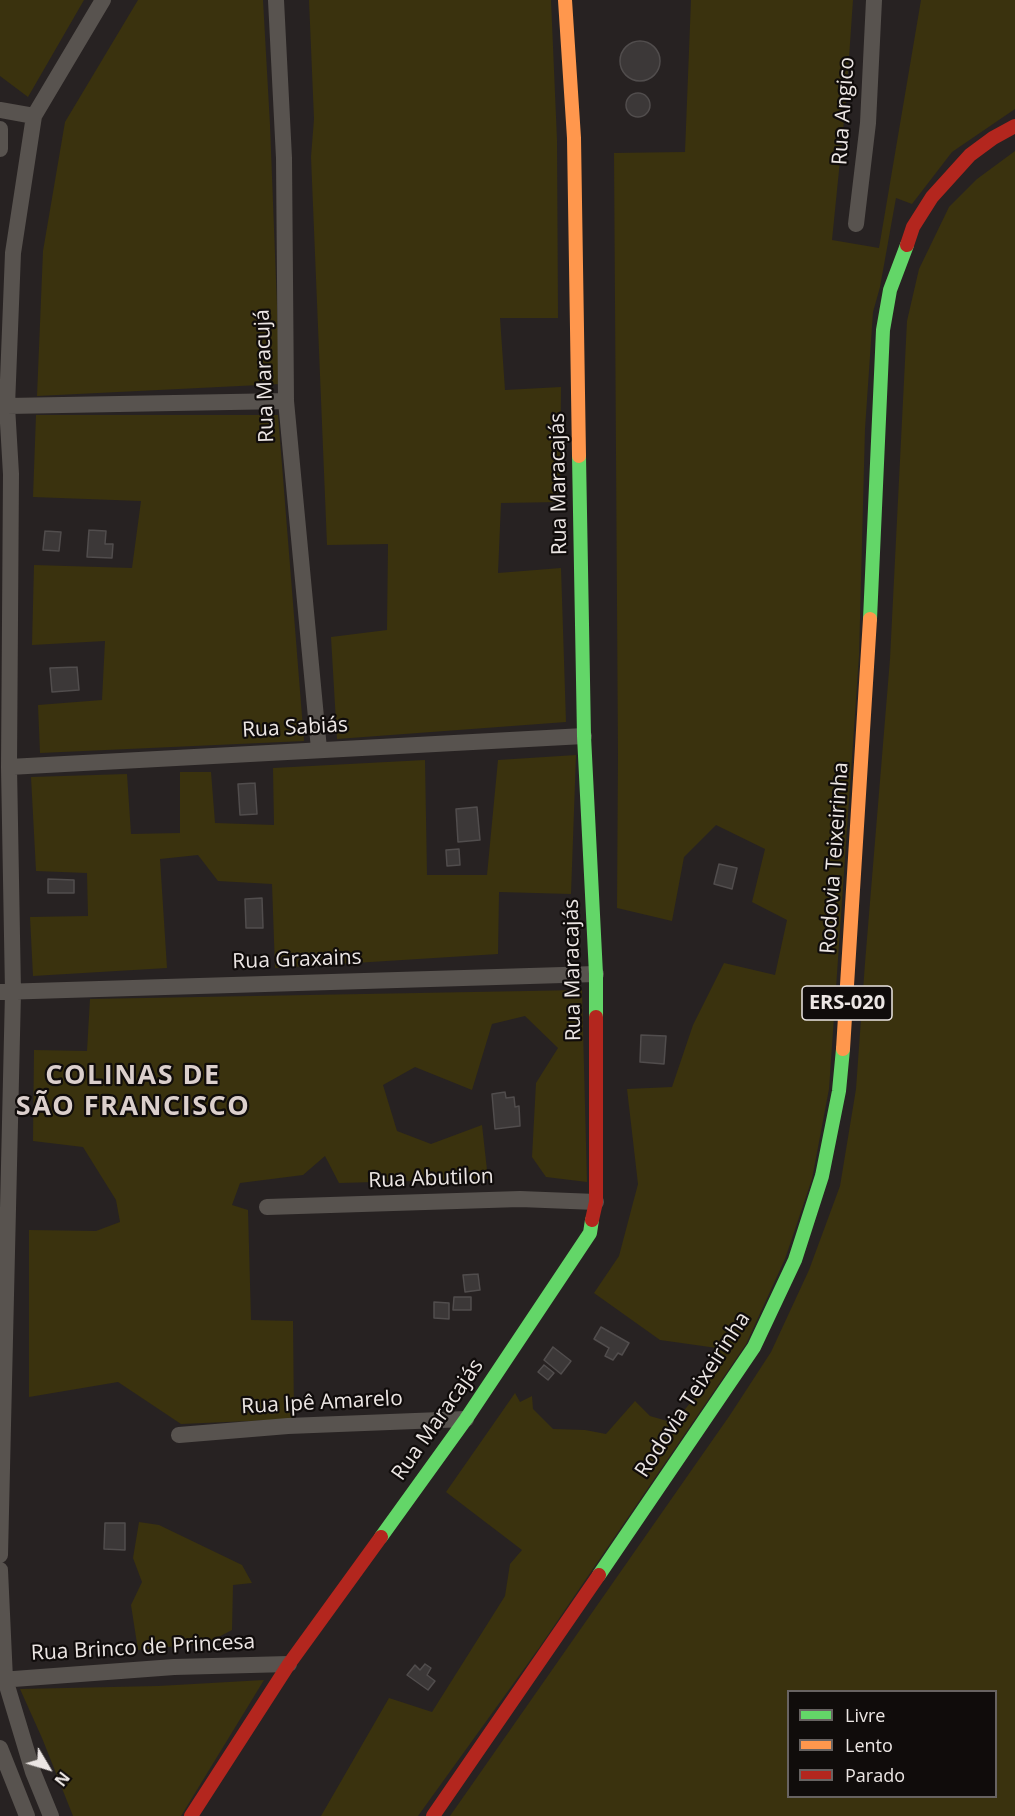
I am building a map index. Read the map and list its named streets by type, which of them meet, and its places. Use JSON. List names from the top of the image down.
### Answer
{
  "streets": {
    "street": [
      "Rua Angico",
      "Rua Maracujá",
      "Rua Maracajás",
      "Rua Sabiás",
      "Rodovia Teixeirinha",
      "Rua Graxains",
      "ERS-020",
      "Rua Abutilon",
      "Rua Ipê Amarelo",
      "Rua Brinco de Princesa"
    ]
  },
  "crossings": [
    ["Rua Maracujá", "Rua Sabiás"],
    ["Rua Maracajás", "Rua Sabiás"],
    ["Rua Maracajás", "Rua Graxains"],
    ["Rua Maracajás", "Rua Abutilon"],
    ["Rua Maracajás", "Rua Ipê Amarelo"],
    ["Rua Maracajás", "Rua Brinco de Princesa"]
  ],
  "districts": ["COLINAS DE SÃO FRANCISCO"],
  "legend": ["Livre", "Lento", "Parado"],
  "north": "bottom right"
}
